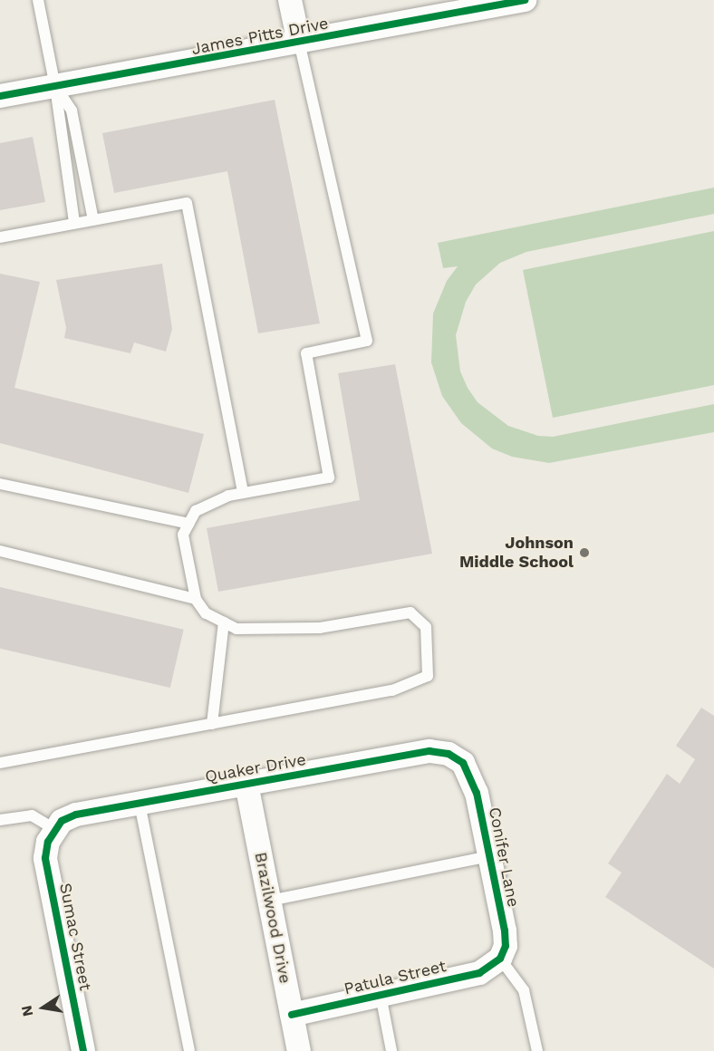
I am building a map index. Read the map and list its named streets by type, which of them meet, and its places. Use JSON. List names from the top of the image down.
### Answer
{
  "streets": {
    "street": [
      "James Pitts Drive",
      "Quaker Drive",
      "Conifer Lane",
      "Brazilwood Drive",
      "Sumac Street",
      "Patula Street"
    ]
  },
  "crossings": [
    ["Quaker Drive", "Conifer Lane"],
    ["Quaker Drive", "Brazilwood Drive"],
    ["Quaker Drive", "Sumac Street"],
    ["Conifer Lane", "Patula Street"],
    ["Brazilwood Drive", "Patula Street"]
  ],
  "places": ["Johnson Middle School"],
  "north": "left"
}
